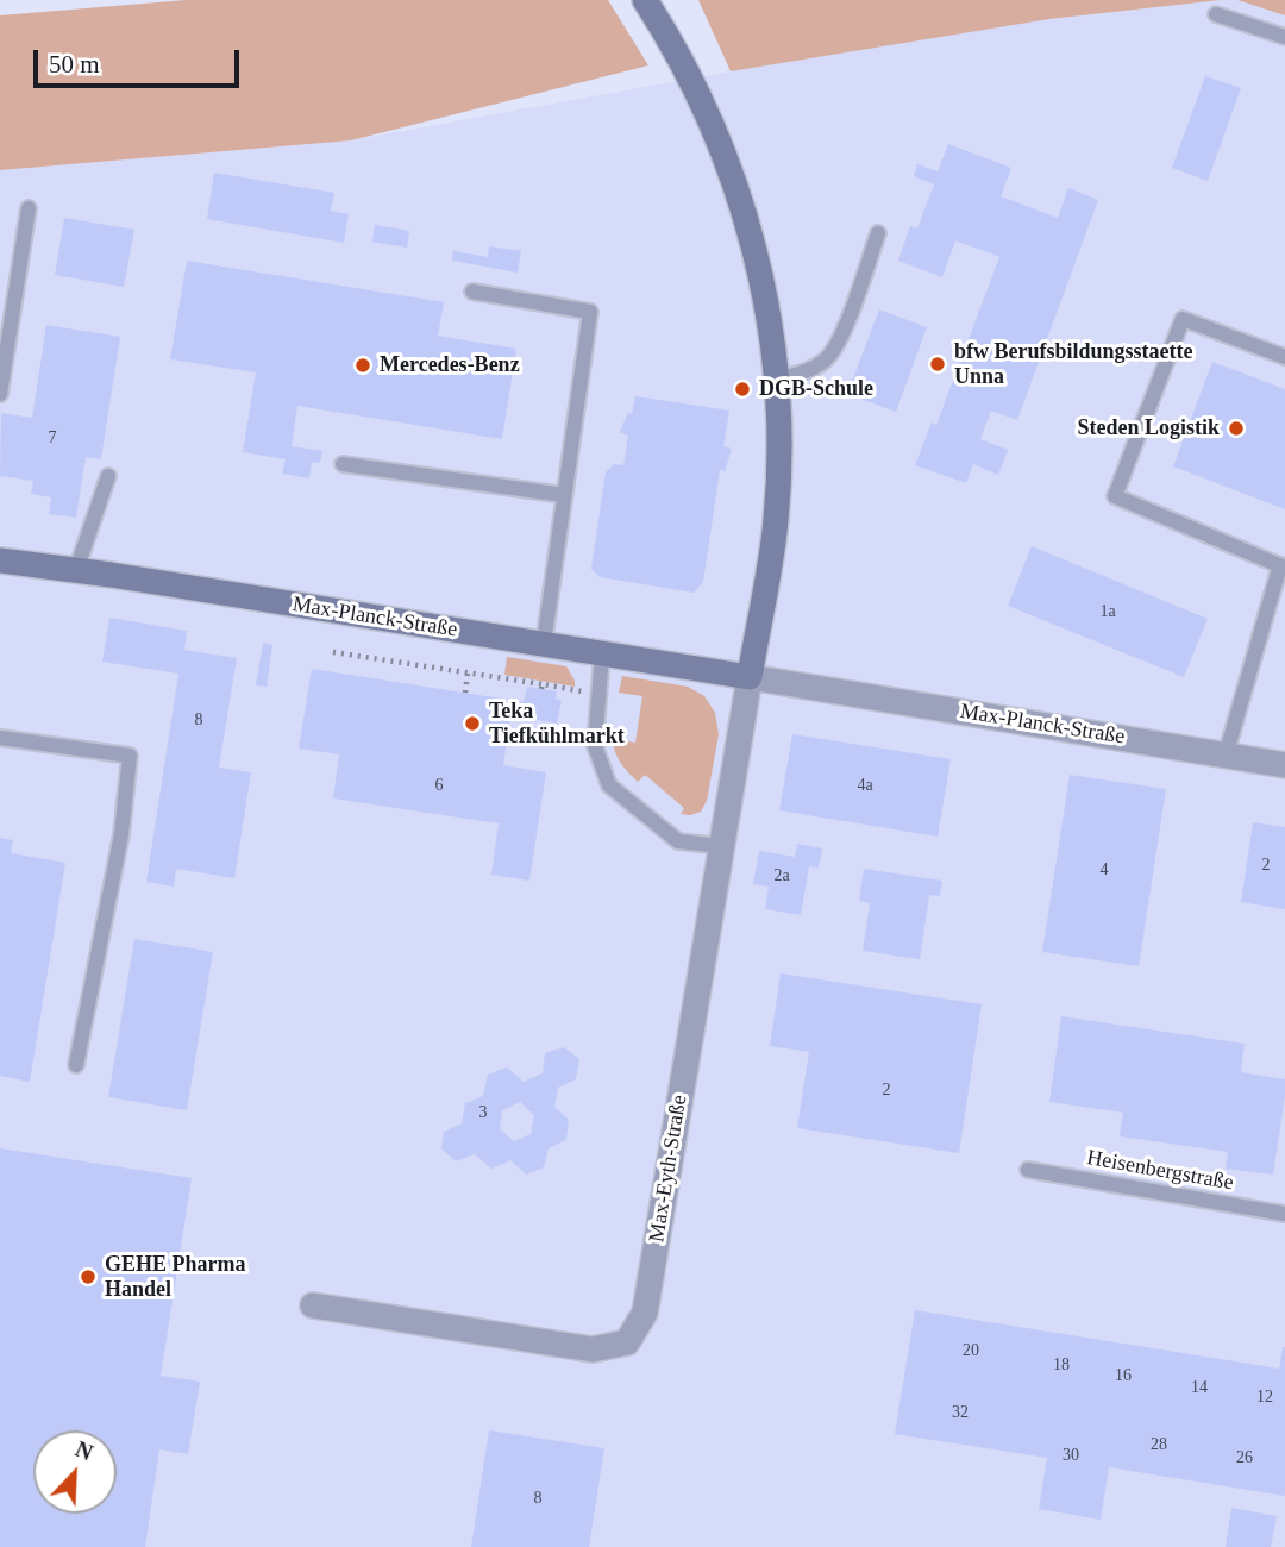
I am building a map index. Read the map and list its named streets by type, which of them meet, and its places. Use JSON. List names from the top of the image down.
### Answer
{
  "streets": {
    "main road": ["Max-Planck-Straße"],
    "street": ["Max-Eyth-Straße"],
    "lane": ["Heisenbergstraße"]
  },
  "crossings": [
    ["Max-Planck-Straße", "Max-Eyth-Straße"]
  ],
  "places": [
    "bfw Berufsbildungsstaette Unna",
    "Mercedes-Benz",
    "DGB-Schule",
    "Steden Logistik",
    "Teka Tiefkühlmarkt",
    "GEHE Pharma Handel"
  ],
  "house_numbers": [
    "7",
    "1a",
    "8",
    "6",
    "4a",
    "2",
    "4",
    "2a",
    "2",
    "3",
    "20",
    "18",
    "16",
    "14",
    "12",
    "32",
    "28",
    "30",
    "26",
    "8"
  ],
  "scale_bar": "50 m",
  "north": "top right"
}
